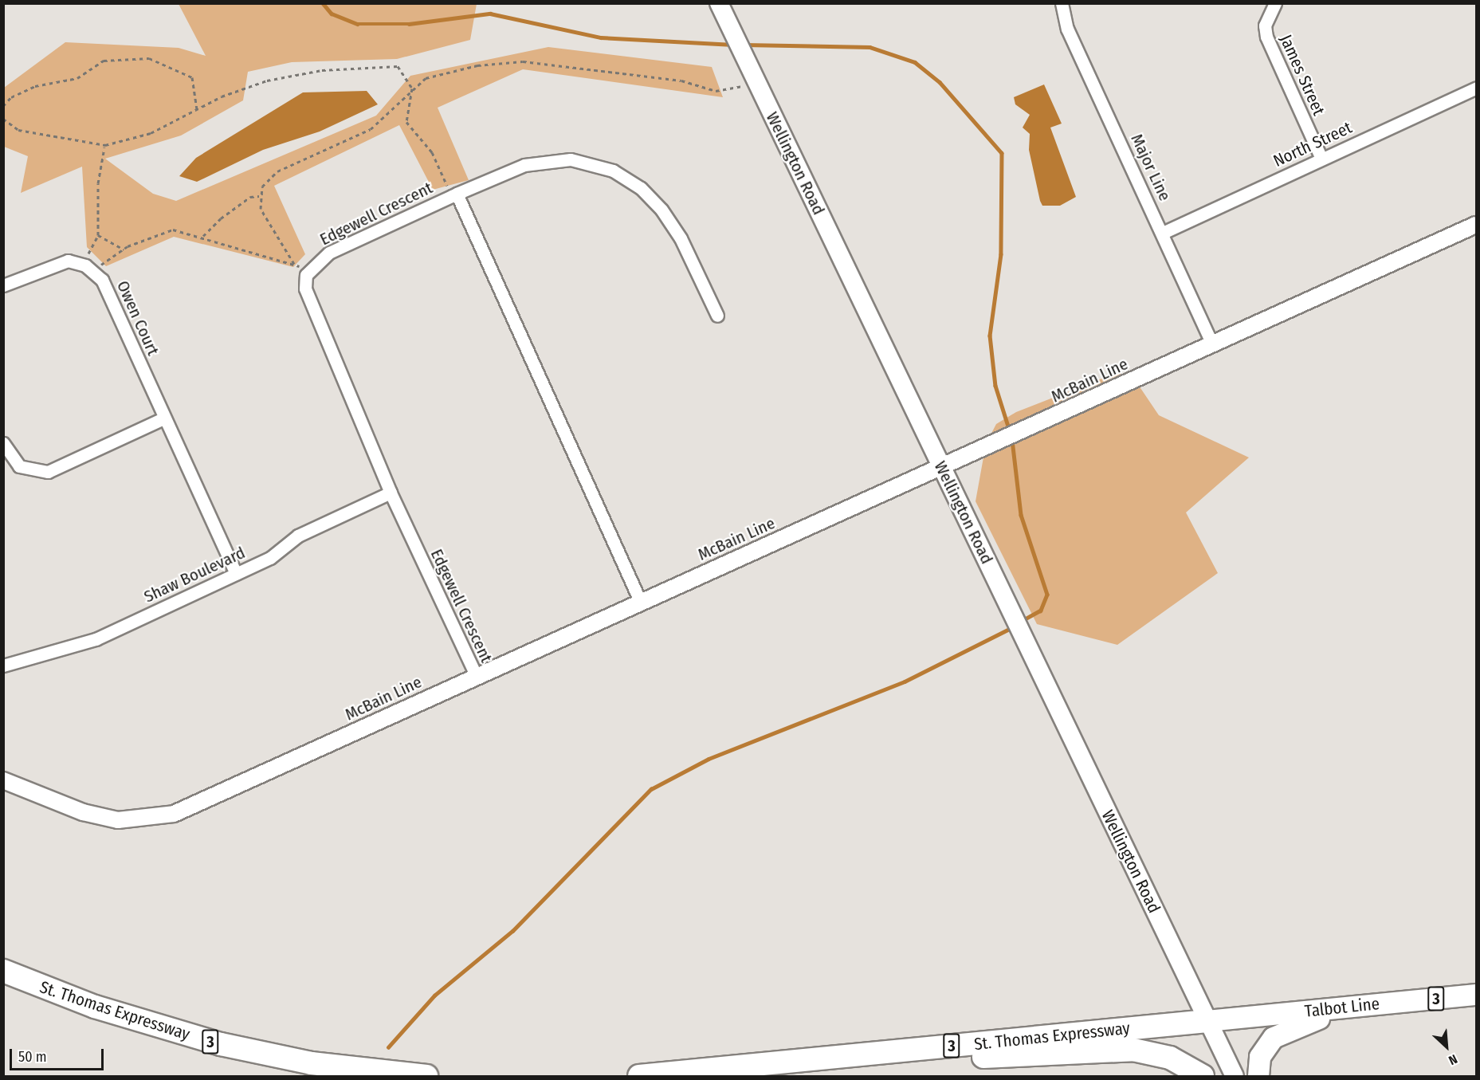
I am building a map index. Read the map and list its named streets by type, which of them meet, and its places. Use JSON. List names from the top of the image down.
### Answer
{
  "streets": {
    "highway": ["3", "St. Thomas Expressway"],
    "main road": ["Wellington Road", "Talbot Line"],
    "street": [
      "James Street",
      "North Street",
      "Major Line",
      "Edgewell Crescent",
      "Owen Court",
      "McBain Line",
      "Shaw Boulevard"
    ]
  },
  "crossings": [
    ["James Street", "North Street"],
    ["North Street", "Major Line"],
    ["Wellington Road", "McBain Line"],
    ["Wellington Road", "Talbot Line"],
    ["Wellington Road", "St. Thomas Expressway"],
    ["Major Line", "McBain Line"],
    ["Edgewell Crescent", "McBain Line"],
    ["Edgewell Crescent", "Shaw Boulevard"],
    ["Owen Court", "Shaw Boulevard"],
    ["Talbot Line", "St. Thomas Expressway"]
  ],
  "scale_bar": "50 m",
  "north": "bottom right"
}
